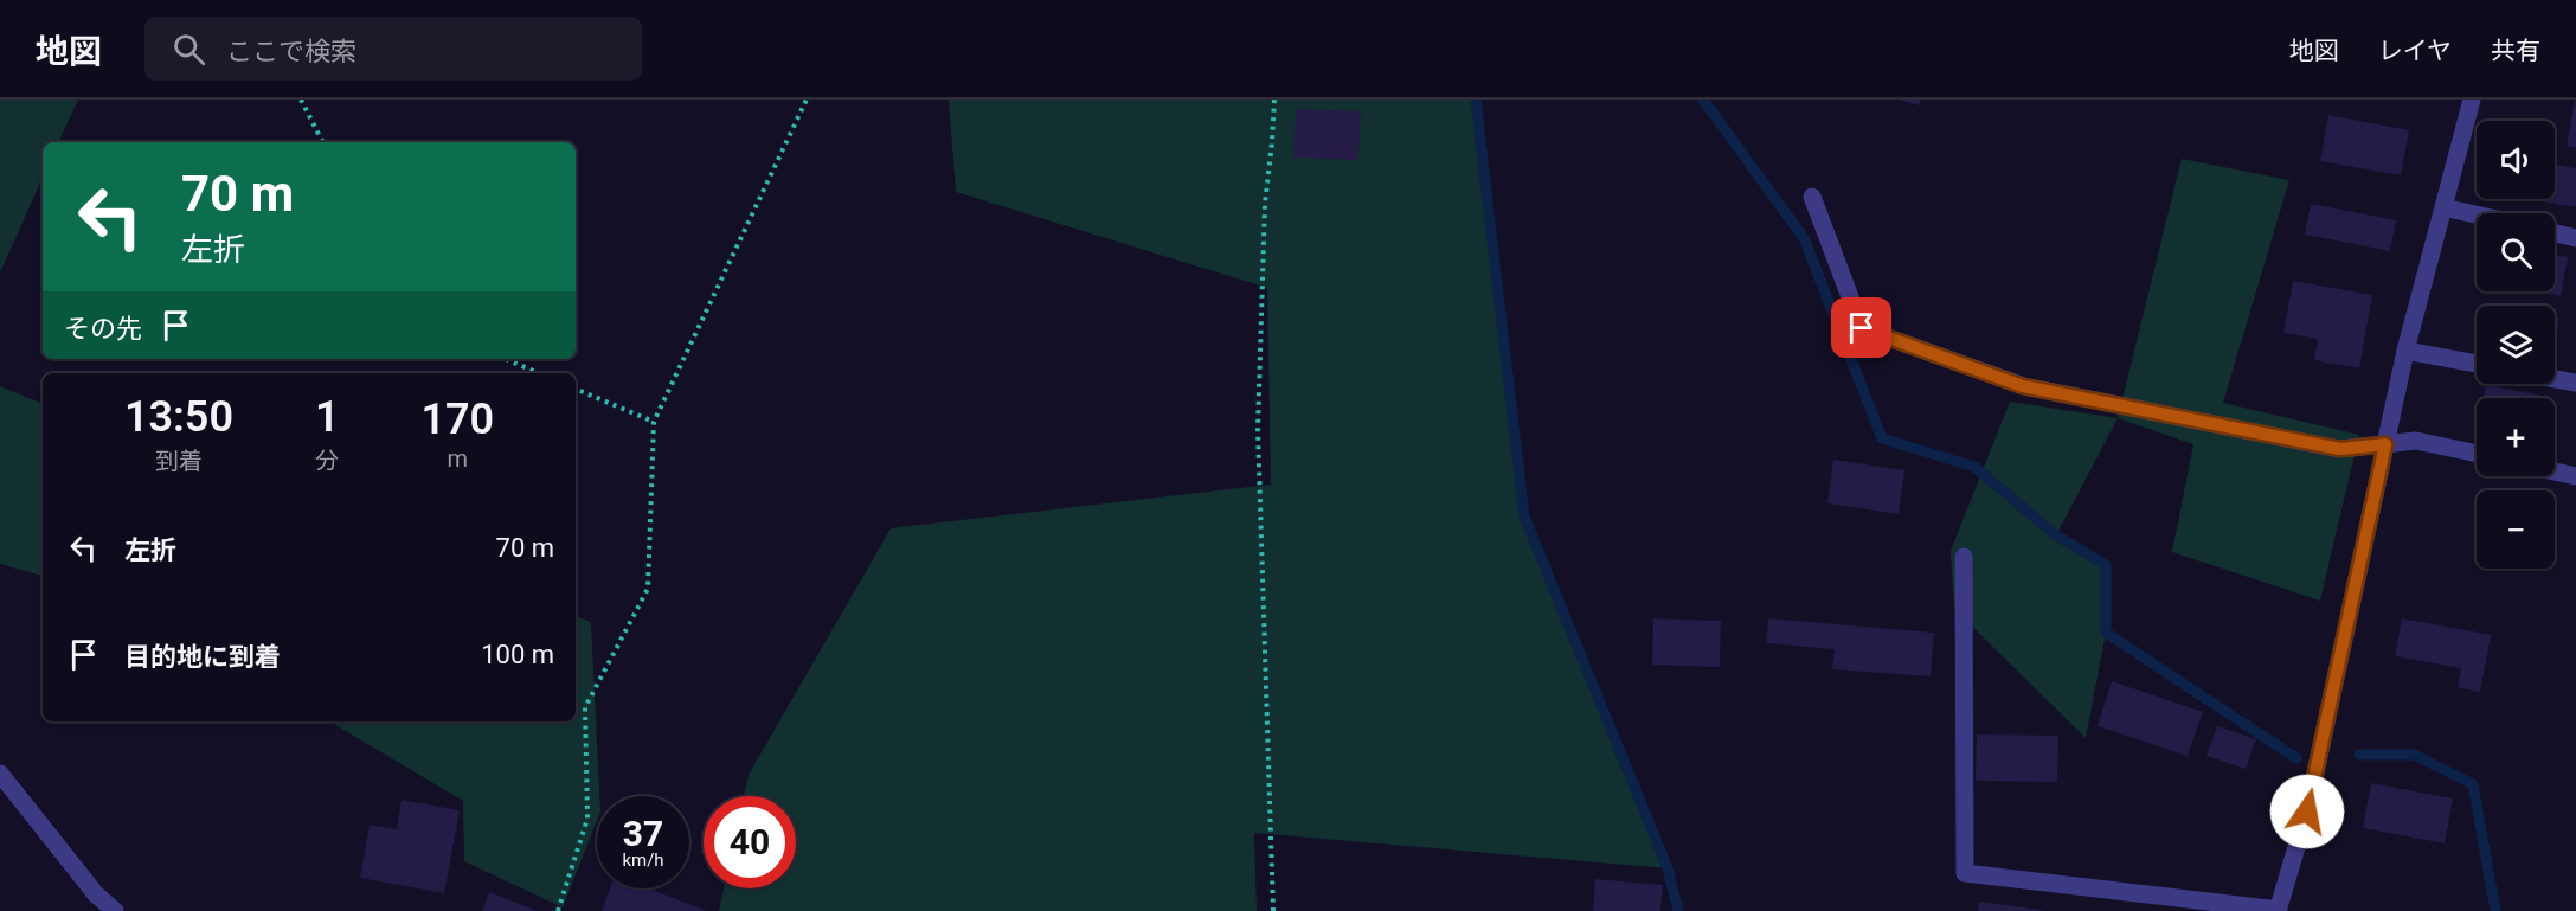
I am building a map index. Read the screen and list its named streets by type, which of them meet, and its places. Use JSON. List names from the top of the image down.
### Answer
{
  "page": {
    "header": "地図",
    "search": "ここで検索",
    "nav": ["地図", "レイヤ", "共有"],
    "map_buttons": ["+", "−"],
    "turn": ["70 m", "左折"],
    "then": "その先",
    "eta": [
      "13:50",
      "到着",
      "1",
      "分",
      "170",
      "m"
    ],
    "list": [
      {
        "name": "左折",
        "value": "70 m"
      },
      {
        "name": "目的地に到着",
        "value": "100 m"
      }
    ],
    "speed": "37 km/h",
    "limit": "40"
  }
}
